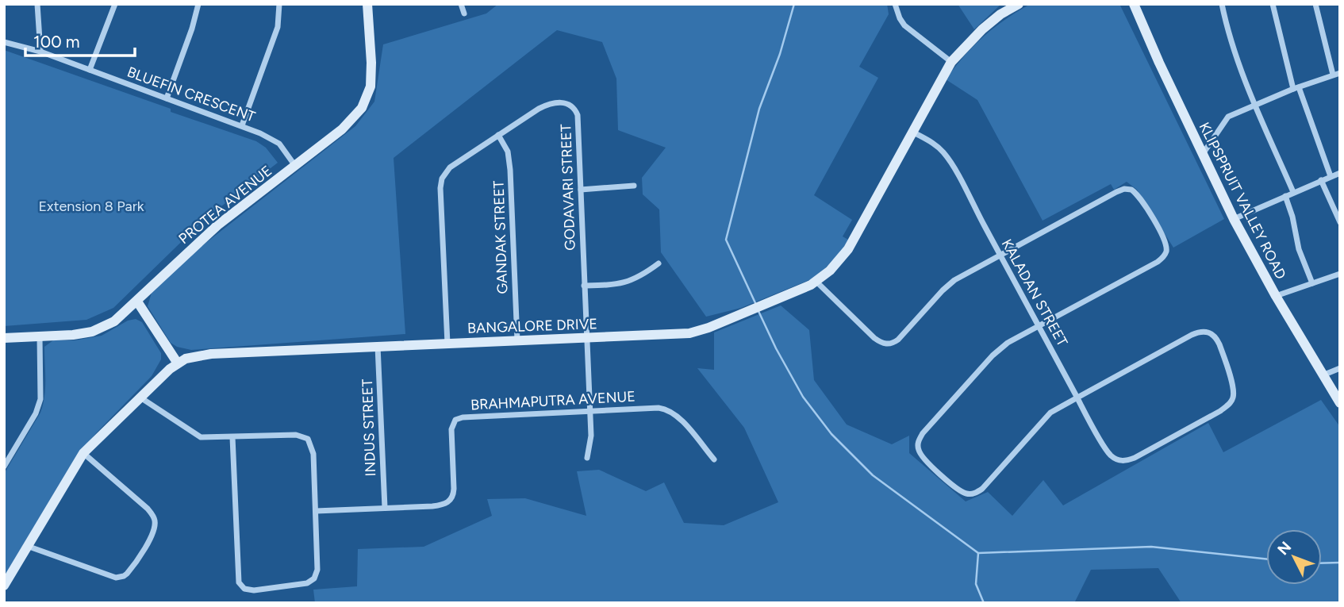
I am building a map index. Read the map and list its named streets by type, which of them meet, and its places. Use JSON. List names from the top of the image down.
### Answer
{
  "streets": {
    "street": [
      "BLUEFIN CRESCENT",
      "GODAVARI STREET",
      "KLIPSPRUIT VALLEY ROAD",
      "PROTEA AVENUE",
      "GANDAK STREET",
      "KALADAN STREET",
      "BANGALORE DRIVE",
      "BRAHMAPUTRA AVENUE",
      "INDUS STREET"
    ]
  },
  "crossings": [
    ["BLUEFIN CRESCENT", "PROTEA AVENUE"],
    ["GODAVARI STREET", "GANDAK STREET"],
    ["GODAVARI STREET", "BANGALORE DRIVE"],
    ["GODAVARI STREET", "BRAHMAPUTRA AVENUE"],
    ["GANDAK STREET", "BANGALORE DRIVE"],
    ["KALADAN STREET", "BANGALORE DRIVE"],
    ["BANGALORE DRIVE", "INDUS STREET"],
    ["BRAHMAPUTRA AVENUE", "INDUS STREET"]
  ],
  "parks": ["Extension 8 Park"],
  "scale_bar": "100 m",
  "north": "top left"
}
